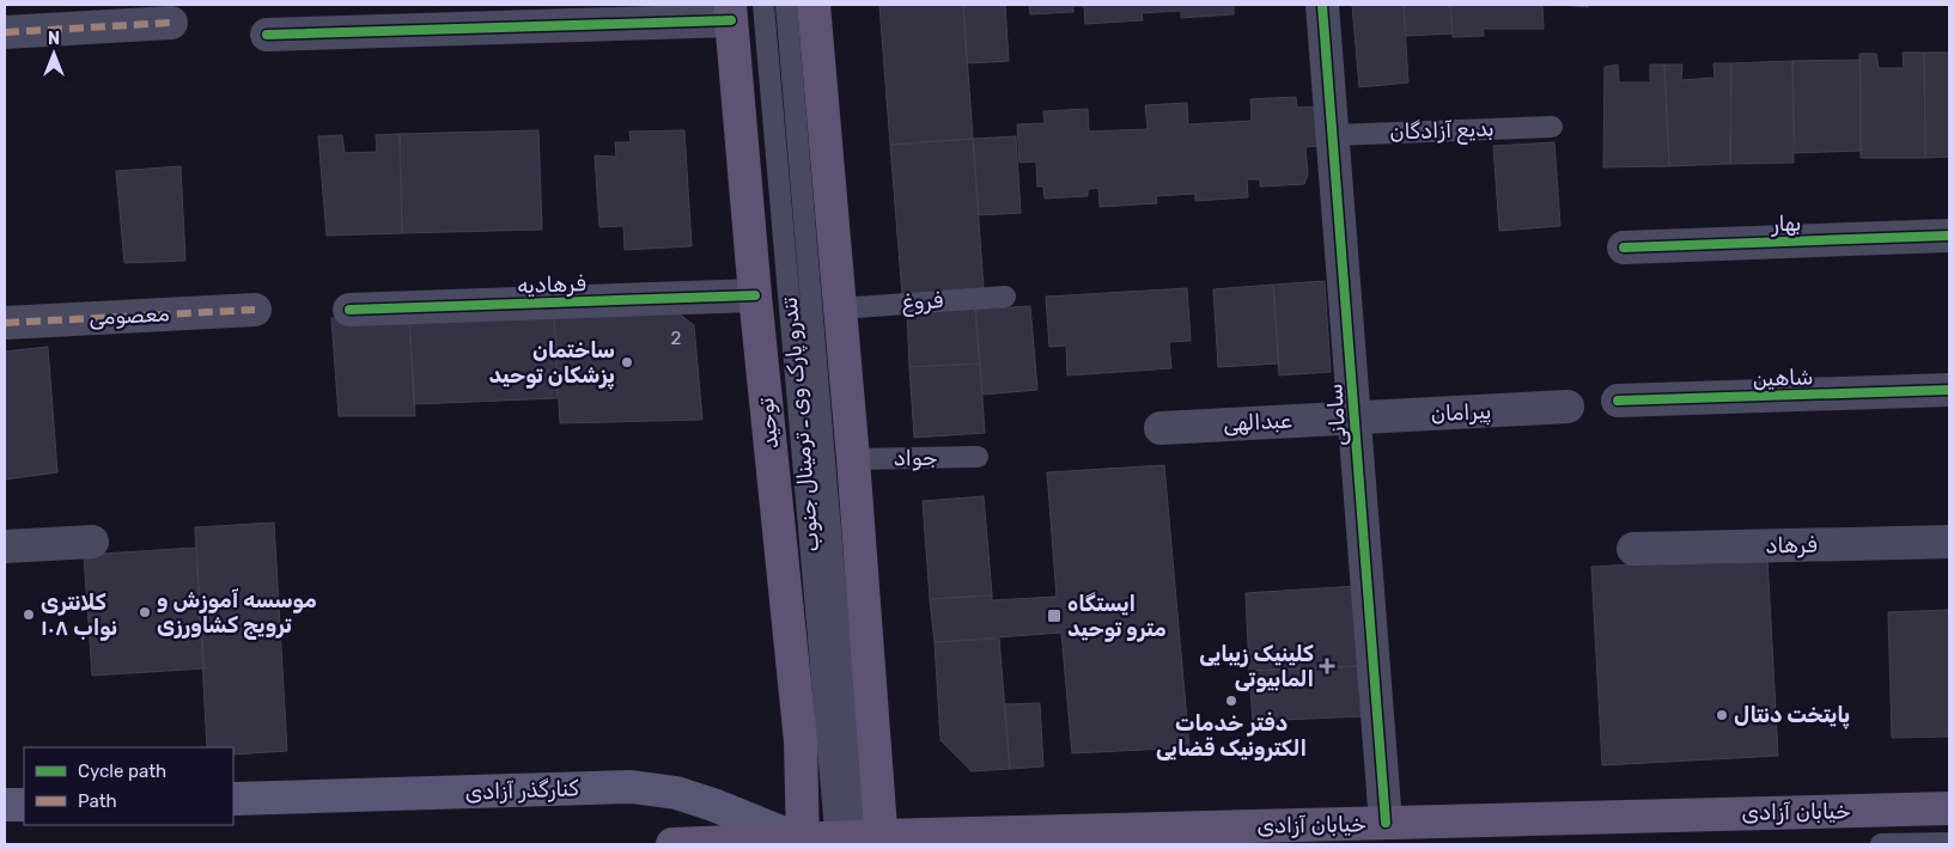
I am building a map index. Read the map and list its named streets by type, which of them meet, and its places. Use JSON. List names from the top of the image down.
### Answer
{
  "streets": {
    "main road": ["توحید", "کنارگذر آزادی", "خیابان آزادی"],
    "street": [
      "بهار",
      "فرهادیه",
      "معصومی",
      "شاهین",
      "پیرامان",
      "سامانی",
      "عبدالهی",
      "فرهاد"
    ],
    "lane": [
      "بدیع آزادگان",
      "فروغ",
      "تندرو پارک وی ـ ترمینال جنوب",
      "جواد"
    ]
  },
  "crossings": [
    ["بدیع آزادگان", "سامانی"],
    ["فرهادیه", "توحید"],
    ["پیرامان", "سامانی"],
    ["پیرامان", "عبدالهی"],
    ["سامانی", "عبدالهی"],
    ["سامانی", "خیابان آزادی"],
    ["توحید", "کنارگذر آزادی"],
    ["توحید", "خیابان آزادی"],
    ["تندرو پارک وی ـ ترمینال جنوب", "خیابان آزادی"],
    ["کنارگذر آزادی", "خیابان آزادی"]
  ],
  "places": {
    "other": [
      "ساختمان پزشکان توحید",
      "موسسه آموزش و ترویج کشاورزی",
      "کلانتری ۱۰۸ نواب",
      "دفتر خدمات الکترونیک قضایی",
      "پایتخت دنتال"
    ],
    "transit": ["ایستگاه مترو توحید"],
    "health": ["کلینیک زیبایی المابیوتی"]
  },
  "house_numbers": ["2"],
  "legend": ["Cycle path", "Path"],
  "north": "top"
}
